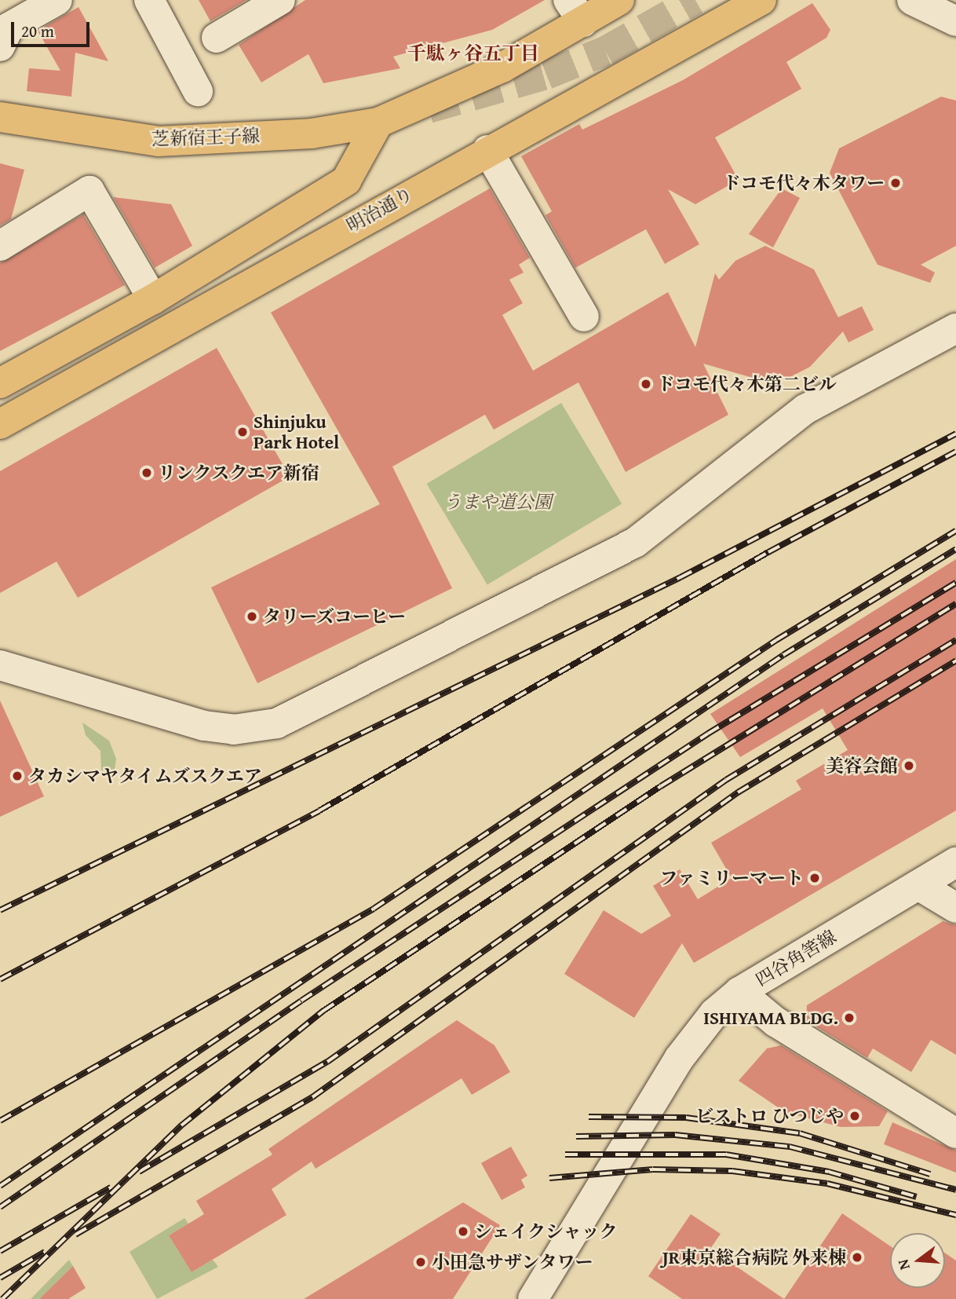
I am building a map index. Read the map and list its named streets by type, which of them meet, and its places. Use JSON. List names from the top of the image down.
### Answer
{
  "streets": {
    "main road": ["芝新宿王子線", "明治通り"],
    "street": ["四谷角筈線"]
  },
  "districts": ["千駄ヶ谷五丁目"],
  "parks": ["うまや道公園"],
  "places": [
    "ドコモ代々木タワー",
    "ドコモ代々木第二ビル",
    "Shinjuku Park Hotel",
    "リンクスクエア新宿",
    "タリーズコーヒー",
    "美容会館",
    "タカシマヤタイムズスクエア",
    "ファミリーマート",
    "ISHIYAMA BLDG.",
    "ビストロ ひつじや",
    "シェイクシャック",
    "JR東京総合病院 外来棟",
    "小田急サザンタワー"
  ],
  "scale_bar": "20 m",
  "north": "left"
}
